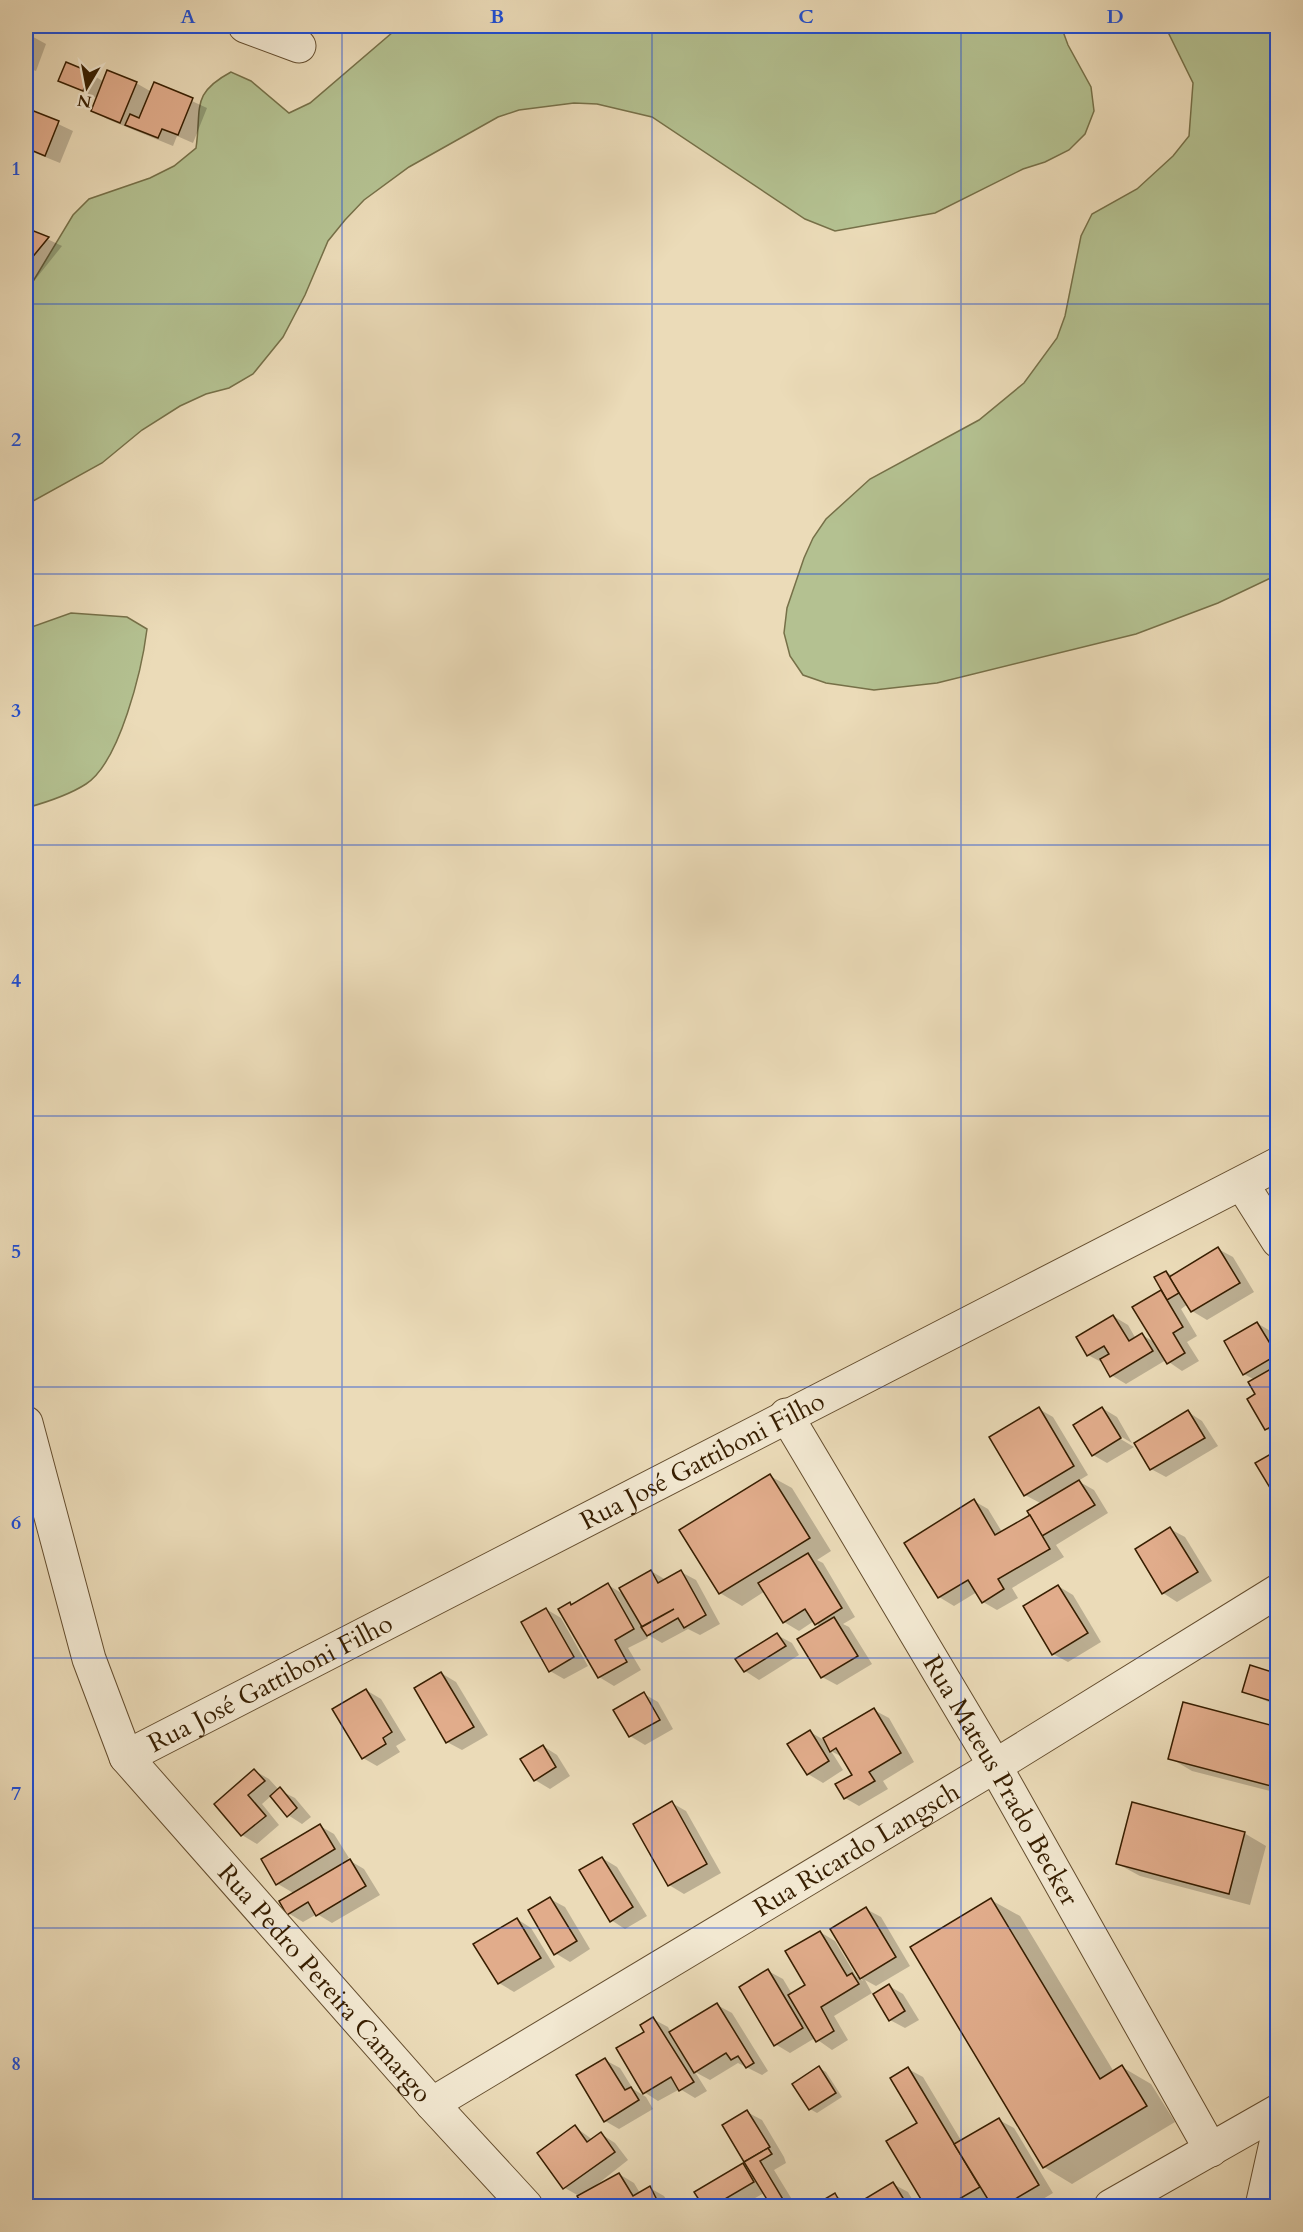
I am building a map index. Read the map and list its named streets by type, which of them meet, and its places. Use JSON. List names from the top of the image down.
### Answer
{
  "streets": {
    "street": [
      "Rua José Gattiboni Filho",
      "Rua Mateus Prado Becker",
      "Rua Ricardo Langsch",
      "Rua Pedro Pereira Camargo"
    ]
  },
  "crossings": [
    ["Rua José Gattiboni Filho", "Rua Mateus Prado Becker"],
    ["Rua José Gattiboni Filho", "Rua Pedro Pereira Camargo"],
    ["Rua Mateus Prado Becker", "Rua Ricardo Langsch"],
    ["Rua Ricardo Langsch", "Rua Pedro Pereira Camargo"]
  ],
  "north": "bottom",
  "grid": {
    "columns": [
      "A",
      "B",
      "C",
      "D"
    ],
    "rows": [
      "1",
      "2",
      "3",
      "4",
      "5",
      "6",
      "7",
      "8"
    ]
  }
}
